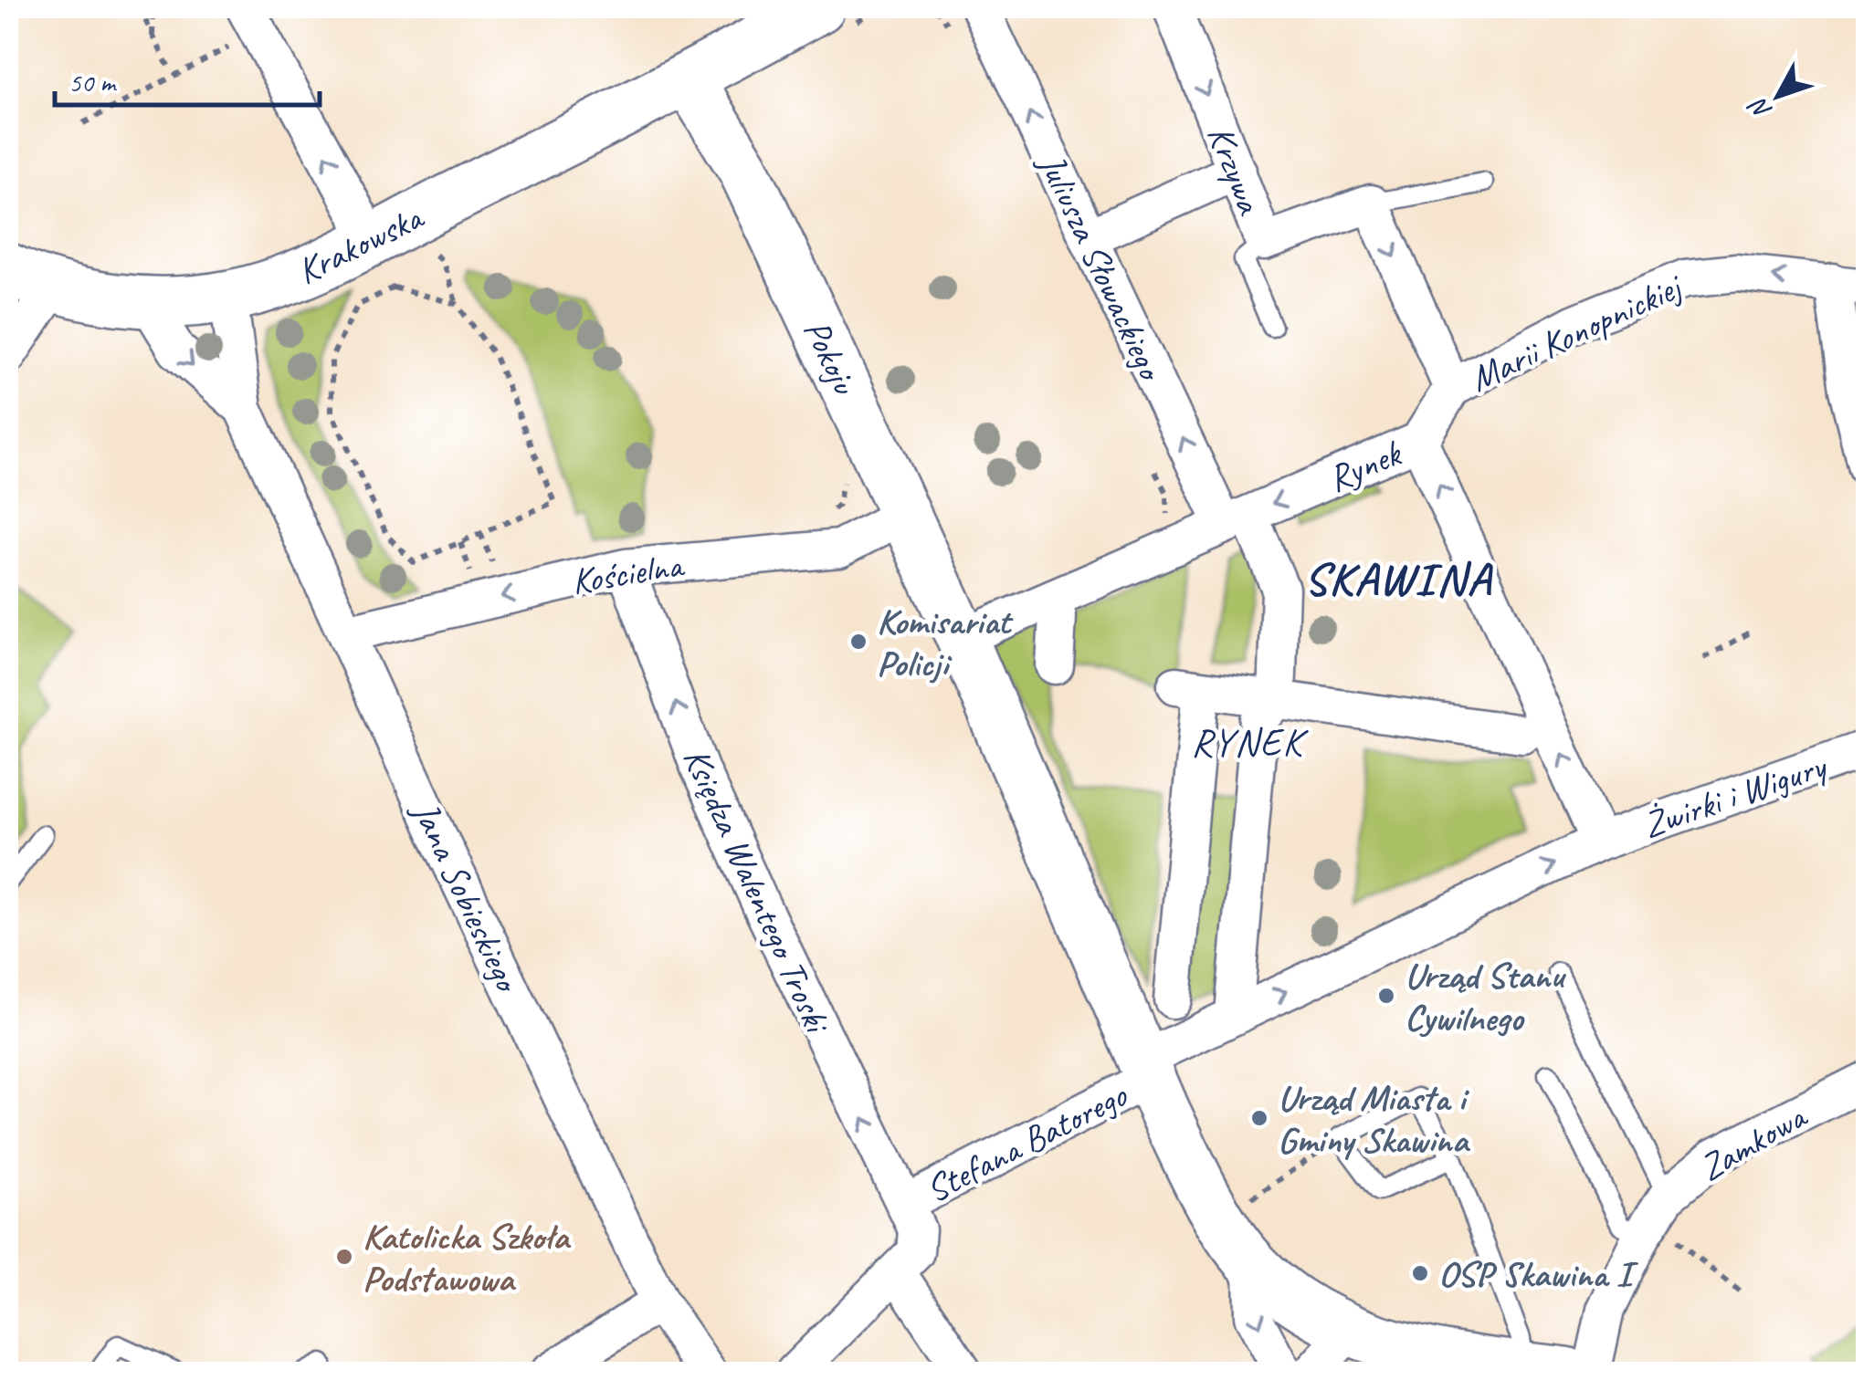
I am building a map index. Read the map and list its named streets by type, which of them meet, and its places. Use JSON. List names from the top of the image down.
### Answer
{
  "streets": {
    "main road": ["Krakowska", "Pokoju"],
    "street": [
      "Krzywa",
      "Juliusza Słowackiego",
      "Marii Konopnickiej",
      "Rynek",
      "Kościelna",
      "Żwirki i Wigury",
      "Księdza Walentego Troski",
      "Jana Sobieskiego",
      "Stefana Batorego",
      "Zamkowa"
    ]
  },
  "crossings": [
    ["Krakowska", "Pokoju"],
    ["Krakowska", "Jana Sobieskiego"],
    ["Juliusza Słowackiego", "Rynek"],
    ["Marii Konopnickiej", "Rynek"],
    ["Pokoju", "Rynek"],
    ["Pokoju", "Kościelna"],
    ["Rynek", "Żwirki i Wigury"],
    ["Kościelna", "Księdza Walentego Troski"],
    ["Kościelna", "Jana Sobieskiego"],
    ["Księdza Walentego Troski", "Stefana Batorego"]
  ],
  "one_way": [
    "Krzywa",
    "Marii Konopnickiej",
    "Kościelna",
    "Księdza Walentego Troski"
  ],
  "districts": ["SKAWINA", "RYNEK"],
  "places": [
    "Komisariat Policji",
    "Urząd Stanu Cywilnego",
    "Urząd Miasta i Gminy Skawina",
    "Katolicka Szkoła Podstawowa",
    "OSP Skawina I"
  ],
  "scale_bar": "50 m",
  "north": "bottom left"
}
